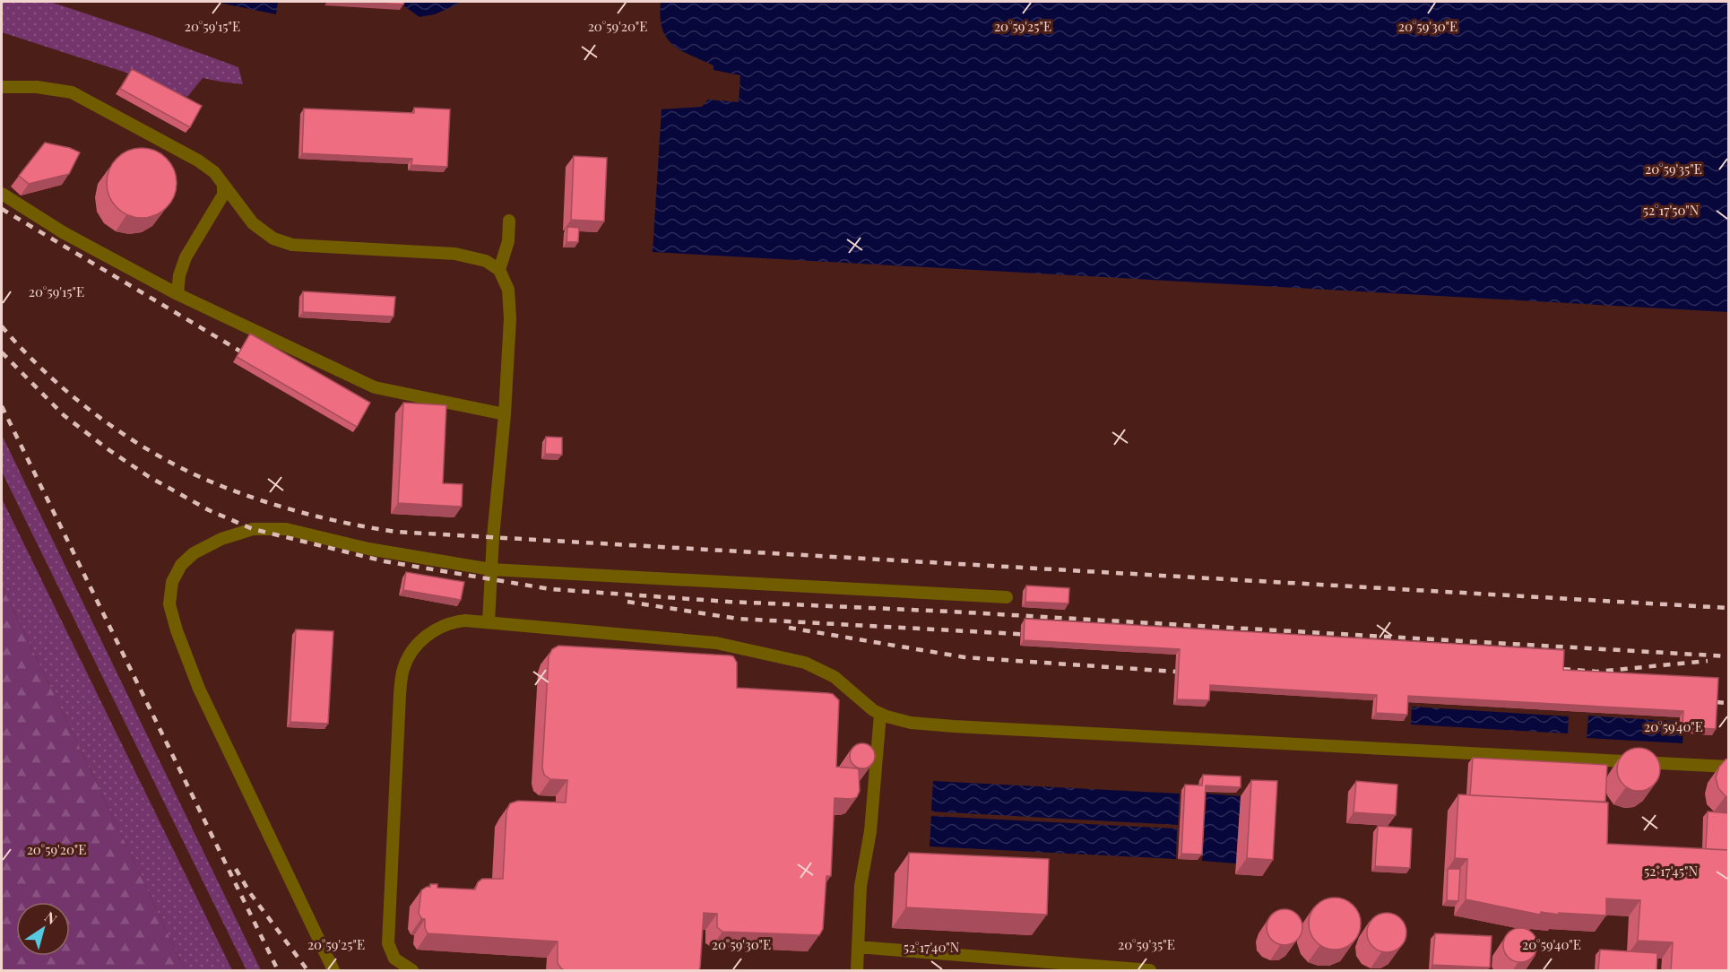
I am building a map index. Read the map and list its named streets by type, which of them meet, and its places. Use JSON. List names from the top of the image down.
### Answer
{
  "north": "top right",
  "coordinates": [
    "20°59'15\"E",
    "20°59'20\"E",
    "20°59'30\"E",
    "20°59'25\"E",
    "20°59'35\"E",
    "52°17'50\"N",
    "20°59'40\"E",
    "52°17'45\"N",
    "52°17'40\"N"
  ]
}
